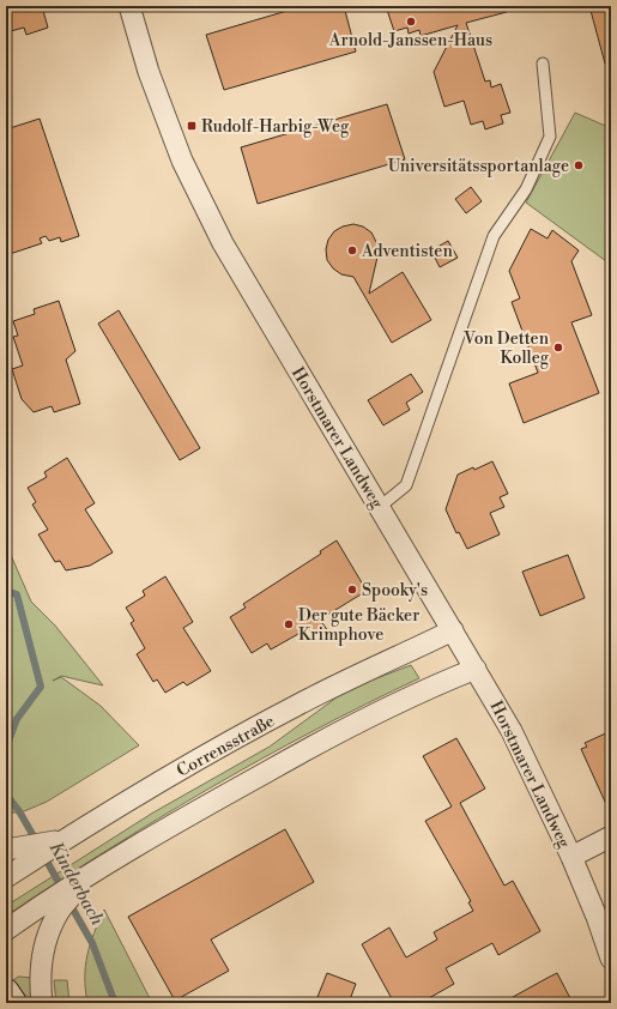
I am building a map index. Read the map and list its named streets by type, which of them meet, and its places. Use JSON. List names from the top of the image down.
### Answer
{
  "streets": {
    "street": ["Horstmarer Landweg", "Corrensstraße"]
  },
  "crossings": [
    ["Horstmarer Landweg", "Corrensstraße"]
  ],
  "water": ["Kinderbach"],
  "places": {
    "other": [
      "Arnold-Janssen-Haus",
      "Universitätssportanlage",
      "Adventisten",
      "Von Detten Kolleg",
      "Spooky's",
      "Der gute Bäcker Krimphove"
    ],
    "transit": ["Rudolf-Harbig-Weg"]
  }
}
